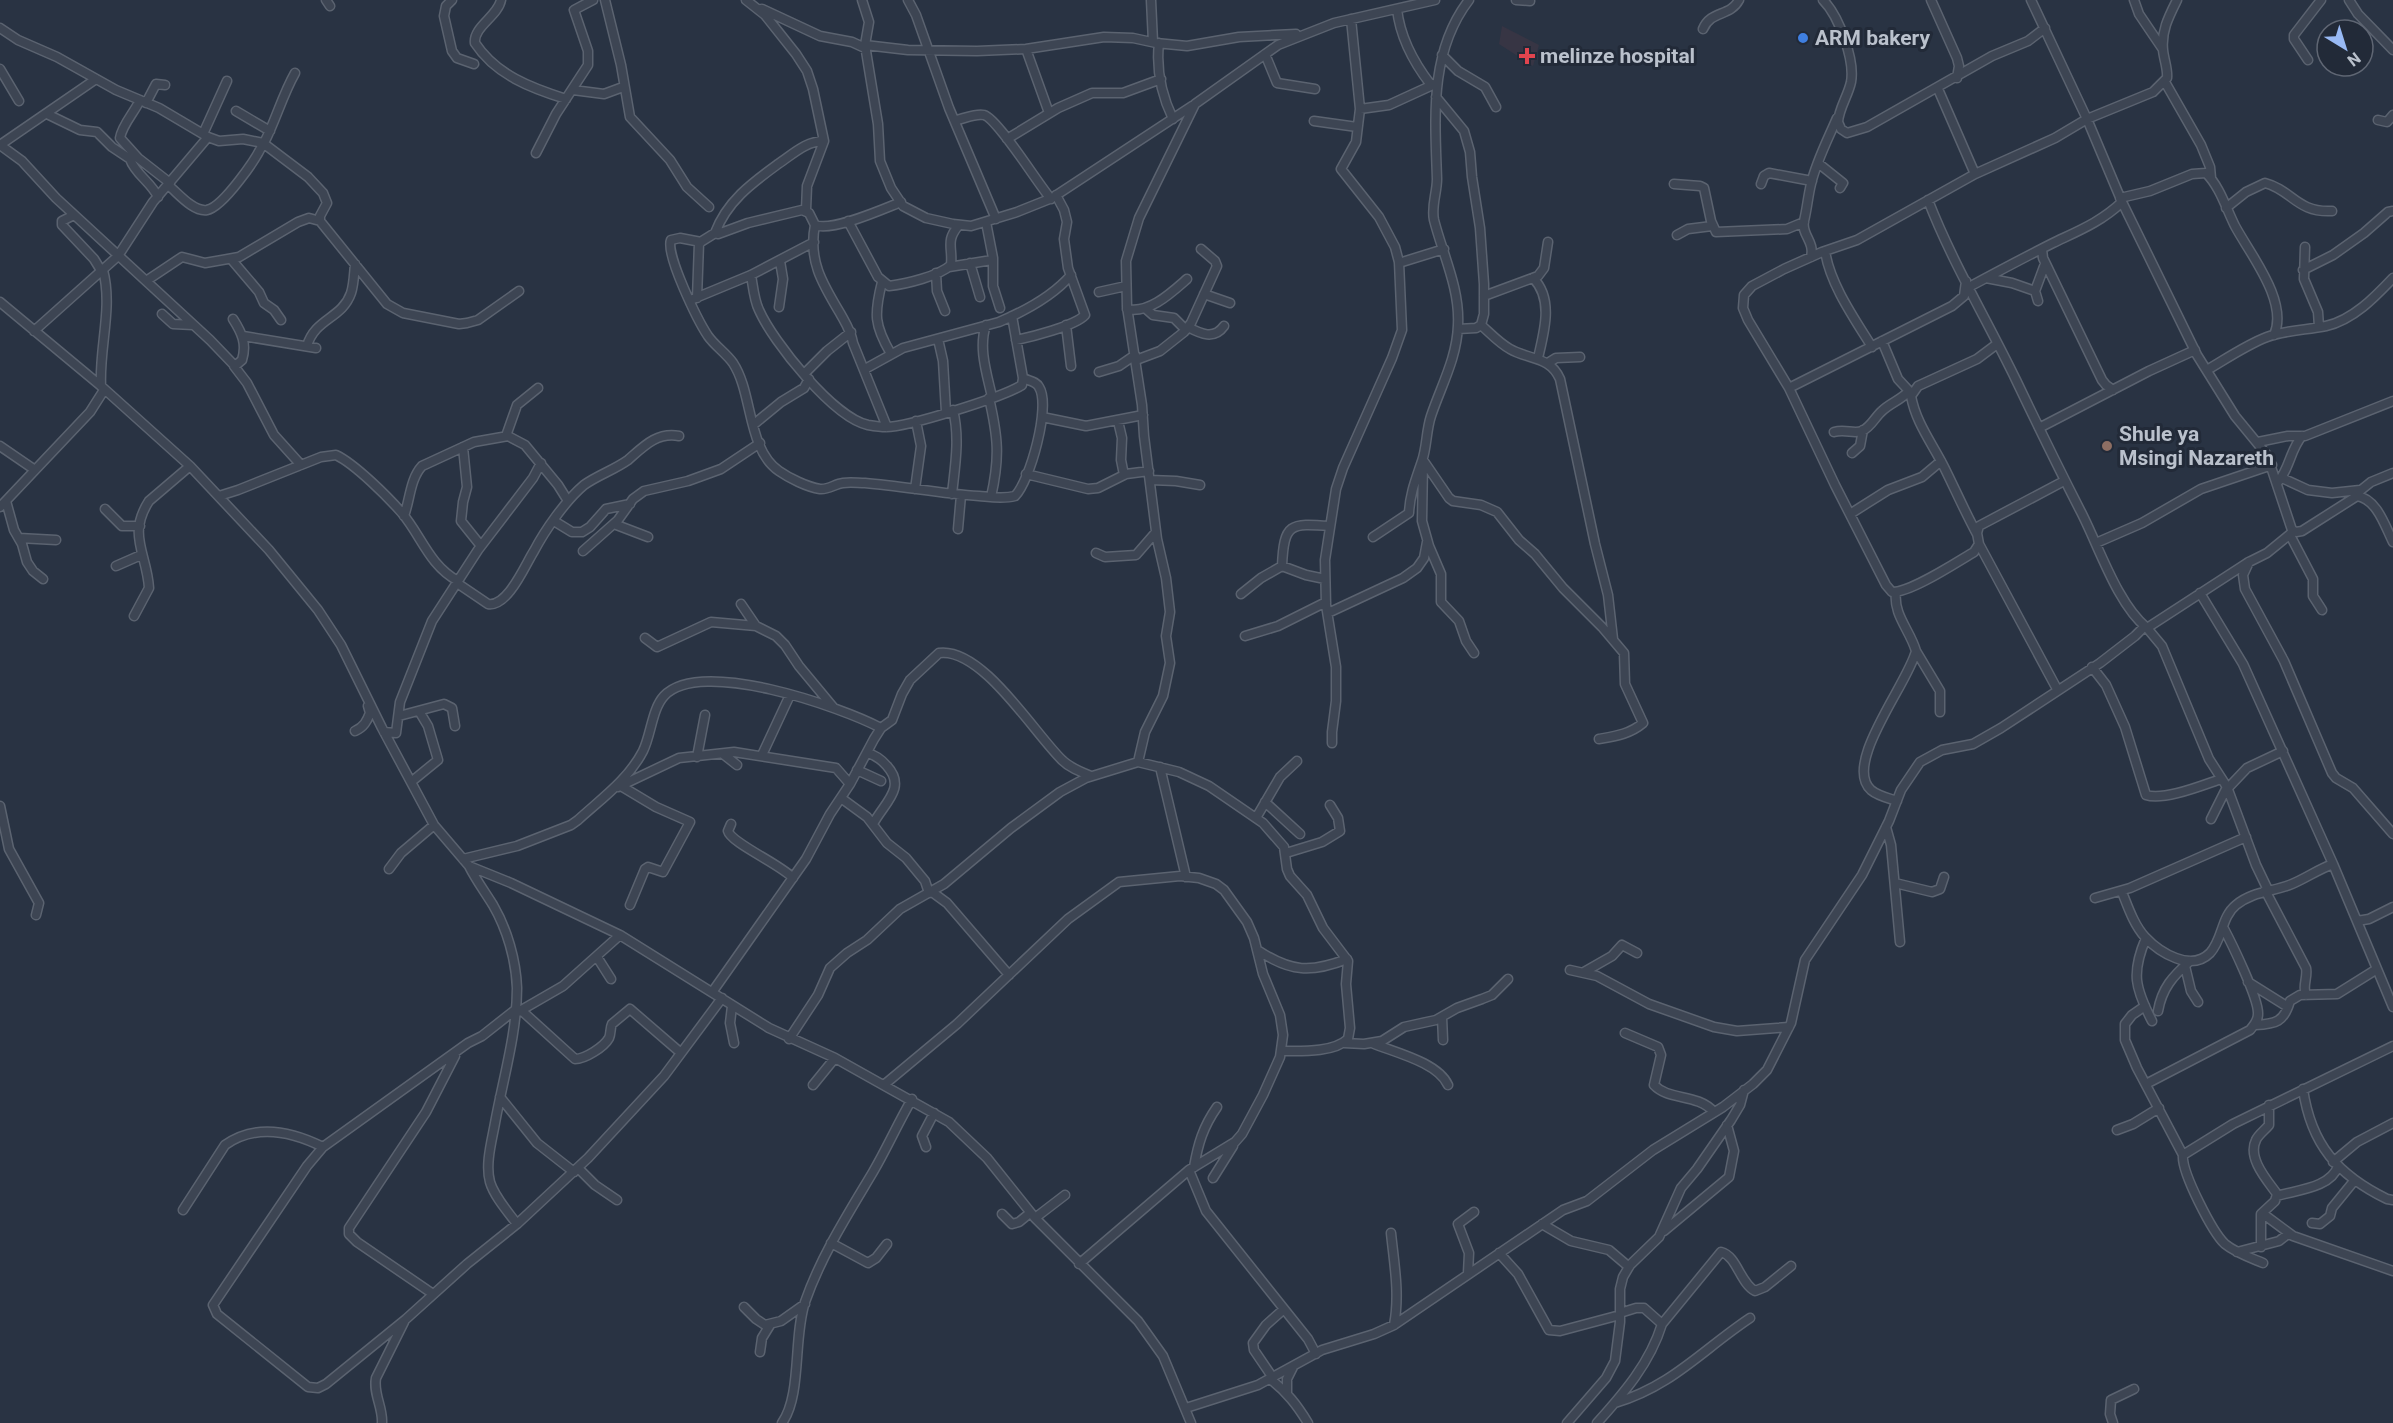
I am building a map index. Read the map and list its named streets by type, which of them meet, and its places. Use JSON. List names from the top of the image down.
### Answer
{
  "places": {
    "other": ["ARM bakery", "Shule ya Msingi Nazareth"],
    "health": ["melinze hospital"]
  },
  "north": "bottom right"
}
